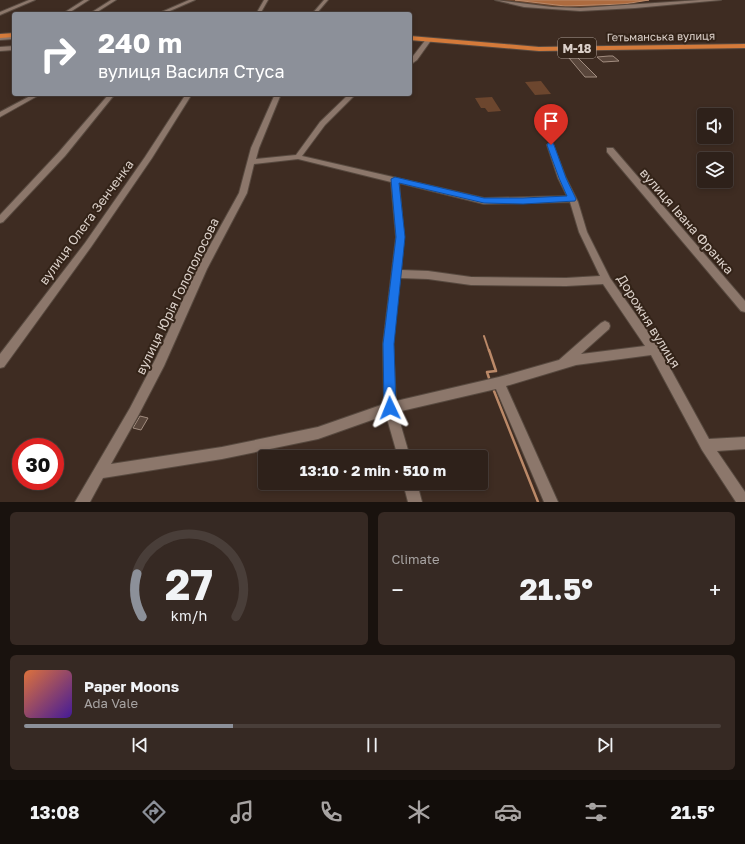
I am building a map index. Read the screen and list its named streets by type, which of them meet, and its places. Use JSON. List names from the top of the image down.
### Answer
{
  "streets": {
    "highway": ["Гетьманська вулиця", "М-18"],
    "street": [
      "вулиця Івана Франка",
      "вулиця Олега Зенченка",
      "вулиця Юрія Голополосова",
      "Дорожня вулиця"
    ]
  },
  "page": {
    "turn": ["240 m", "вулиця Василя Стуса"],
    "limit": "30",
    "trip": "13:10 · 2 min · 510 m",
    "tile": "Climate",
    "heat": ["−", "21.5°", "+"],
    "song": ["Paper Moons", "Ada Vale"],
    "tabs": ["13:08", "21.5°"],
    "gauge": ["27", "km/h"]
  }
}
